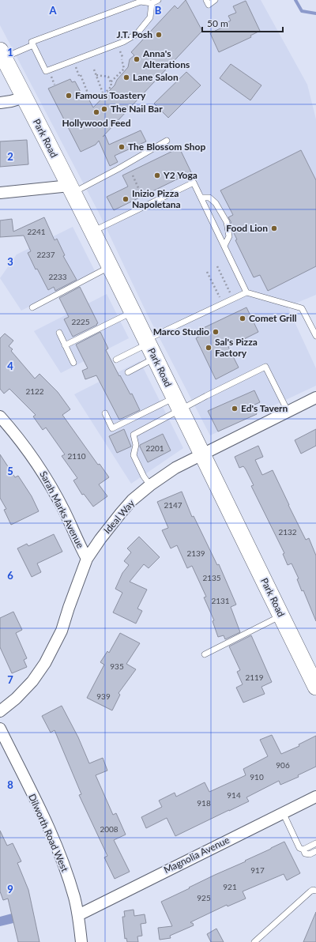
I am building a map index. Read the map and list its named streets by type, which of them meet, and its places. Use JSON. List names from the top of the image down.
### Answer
{
  "streets": {
    "street": [
      "Park Road",
      "Sarah Marks Avenue",
      "Ideal Way",
      "Dilworth Road West",
      "Magnolia Avenue"
    ]
  },
  "crossings": [
    ["Park Road", "Ideal Way"],
    ["Sarah Marks Avenue", "Ideal Way"],
    ["Dilworth Road West", "Magnolia Avenue"]
  ],
  "places": [
    "J.T. Posh",
    "Anna's Alterations",
    "Lane Salon",
    "Famous Toastery",
    "The Nail Bar",
    "Hollywood Feed",
    "The Blossom Shop",
    "Y2 Yoga",
    "Inizio Pizza Napoletana",
    "Food Lion",
    "Comet Grill",
    "Marco Studio",
    "Sal's Pizza Factory",
    "Ed's Tavern"
  ],
  "house_numbers": [
    "2241",
    "2237",
    "2233",
    "2225",
    "2122",
    "2201",
    "2110",
    "2147",
    "2132",
    "2139",
    "2135",
    "2131",
    "935",
    "2119",
    "939",
    "906",
    "910",
    "914",
    "918",
    "2008",
    "917",
    "921",
    "925"
  ],
  "scale_bar": "50 m",
  "grid": {
    "columns": ["A", "B"],
    "rows": [
      "1",
      "2",
      "3",
      "4",
      "5",
      "6",
      "7",
      "8",
      "9"
    ]
  }
}
